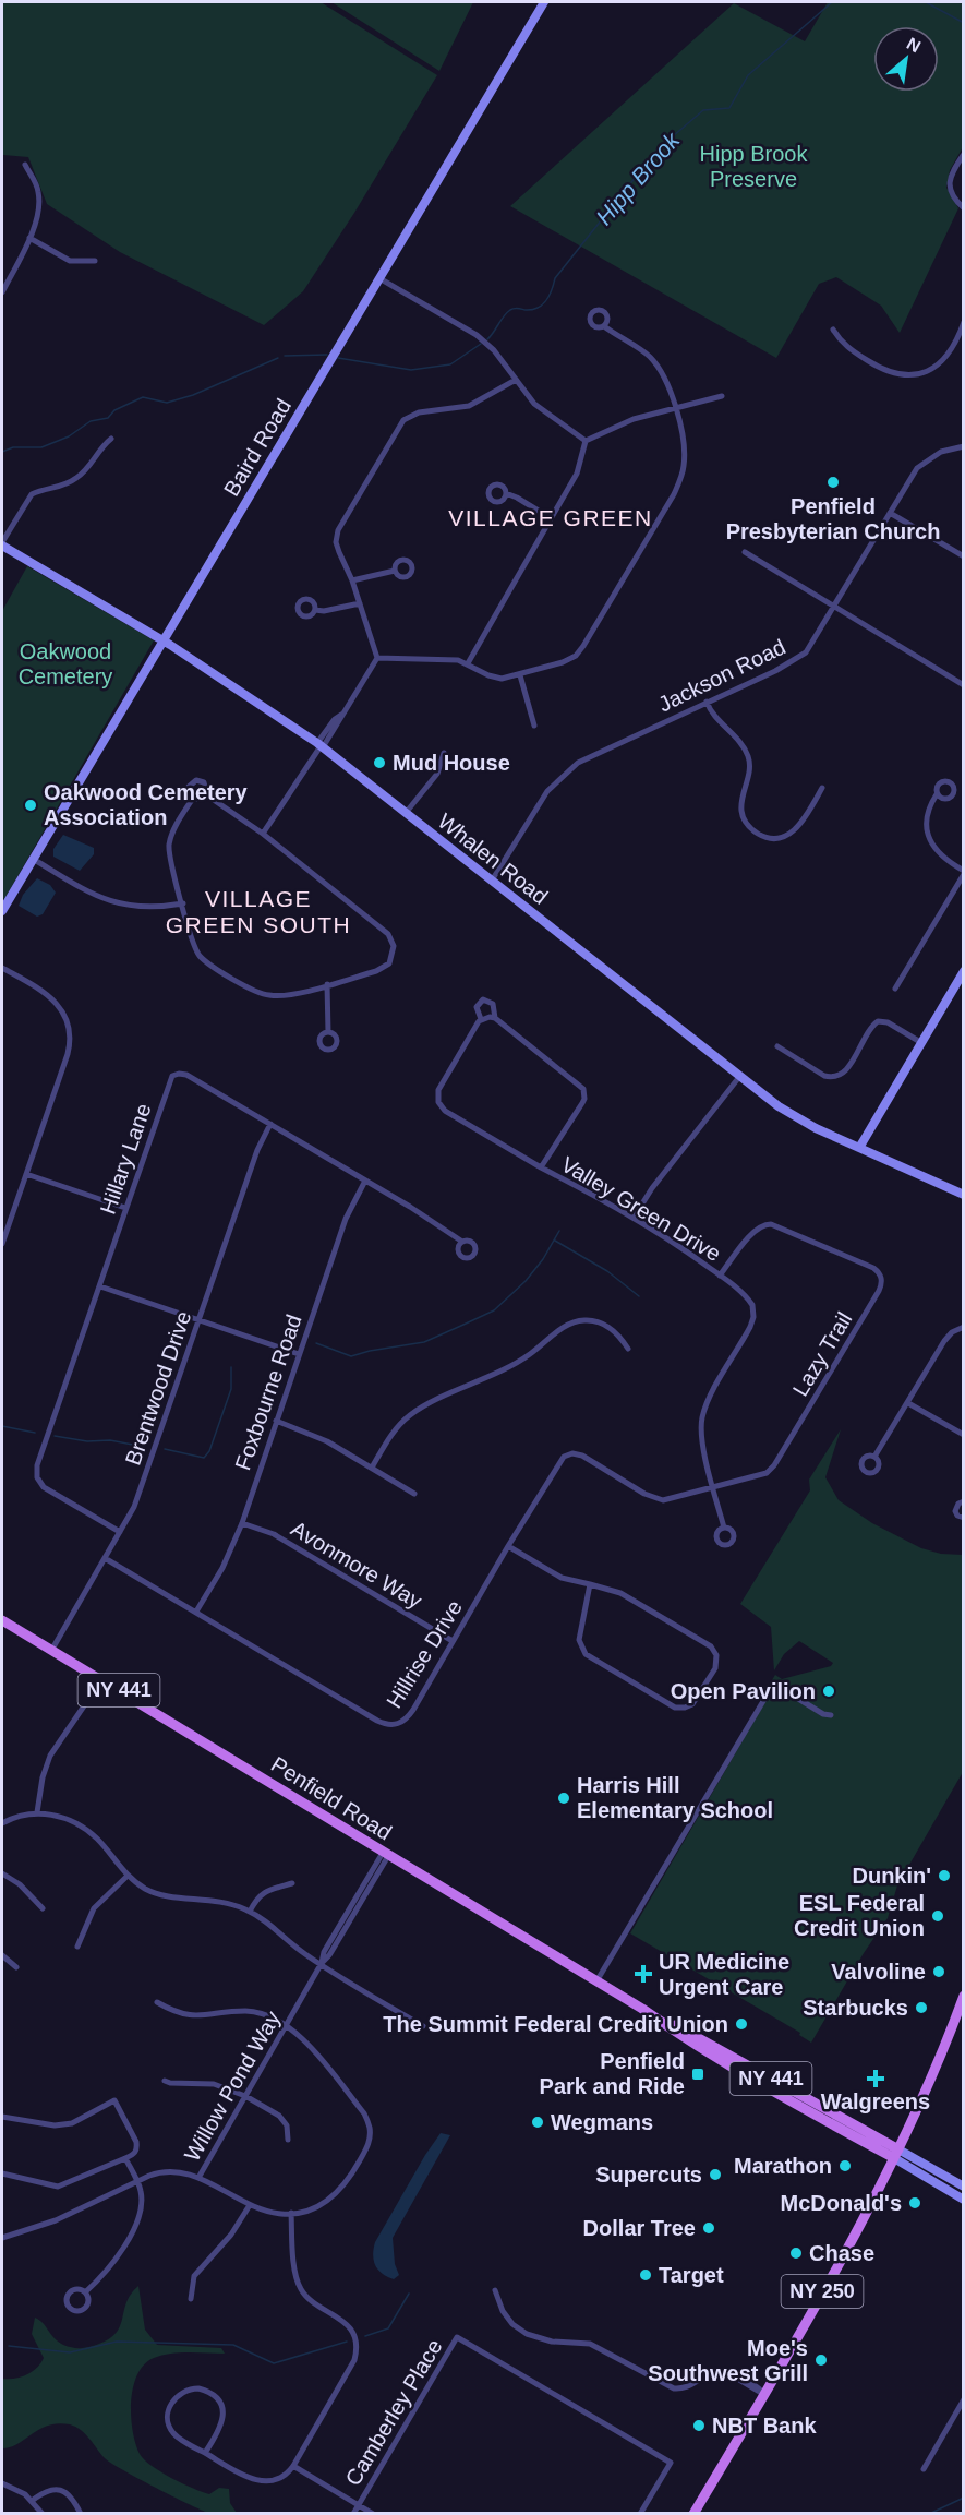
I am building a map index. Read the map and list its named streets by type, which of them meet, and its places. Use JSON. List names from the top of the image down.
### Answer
{
  "streets": {
    "main road": ["NY 441", "Penfield Road", "NY 250"],
    "street": [
      "Baird Road",
      "Jackson Road",
      "Whalen Road",
      "Hillary Lane",
      "Valley Green Drive",
      "Lazy Trail",
      "Brentwood Drive",
      "Foxbourne Road",
      "Avonmore Way",
      "Hillrise Drive",
      "Willow Pond Way",
      "Camberley Place"
    ]
  },
  "crossings": [
    ["Baird Road", "Whalen Road"],
    ["Jackson Road", "Whalen Road"],
    ["Hillary Lane", "Brentwood Drive"],
    ["Hillary Lane", "Foxbourne Road"],
    ["Valley Green Drive", "Lazy Trail"],
    ["Lazy Trail", "Hillrise Drive"],
    ["Brentwood Drive", "Hillrise Drive"],
    ["Brentwood Drive", "Penfield Road"],
    ["Foxbourne Road", "Avonmore Way"],
    ["Foxbourne Road", "Hillrise Drive"],
    ["Avonmore Way", "Hillrise Drive"],
    ["Penfield Road", "Willow Pond Way"],
    ["Penfield Road", "NY 250"]
  ],
  "districts": ["VILLAGE GREEN", "VILLAGE GREEN SOUTH"],
  "water": ["Hipp Brook"],
  "parks": ["Hipp Brook Preserve", "Oakwood Cemetery"],
  "places": {
    "other": [
      "Penfield Presbyterian Church",
      "Mud House",
      "Oakwood Cemetery Association",
      "Open Pavilion",
      "Harris Hill Elementary School",
      "Dunkin'",
      "ESL Federal Credit Union",
      "Valvoline",
      "Starbucks",
      "The Summit Federal Credit Union",
      "Wegmans",
      "Marathon",
      "Supercuts",
      "McDonald's",
      "Dollar Tree",
      "Chase",
      "Target",
      "Moe's Southwest Grill",
      "NBT Bank"
    ],
    "health": ["UR Medicine Urgent Care", "Walgreens"],
    "transit": ["Penfield Park and Ride"]
  },
  "north": "top right"
}
